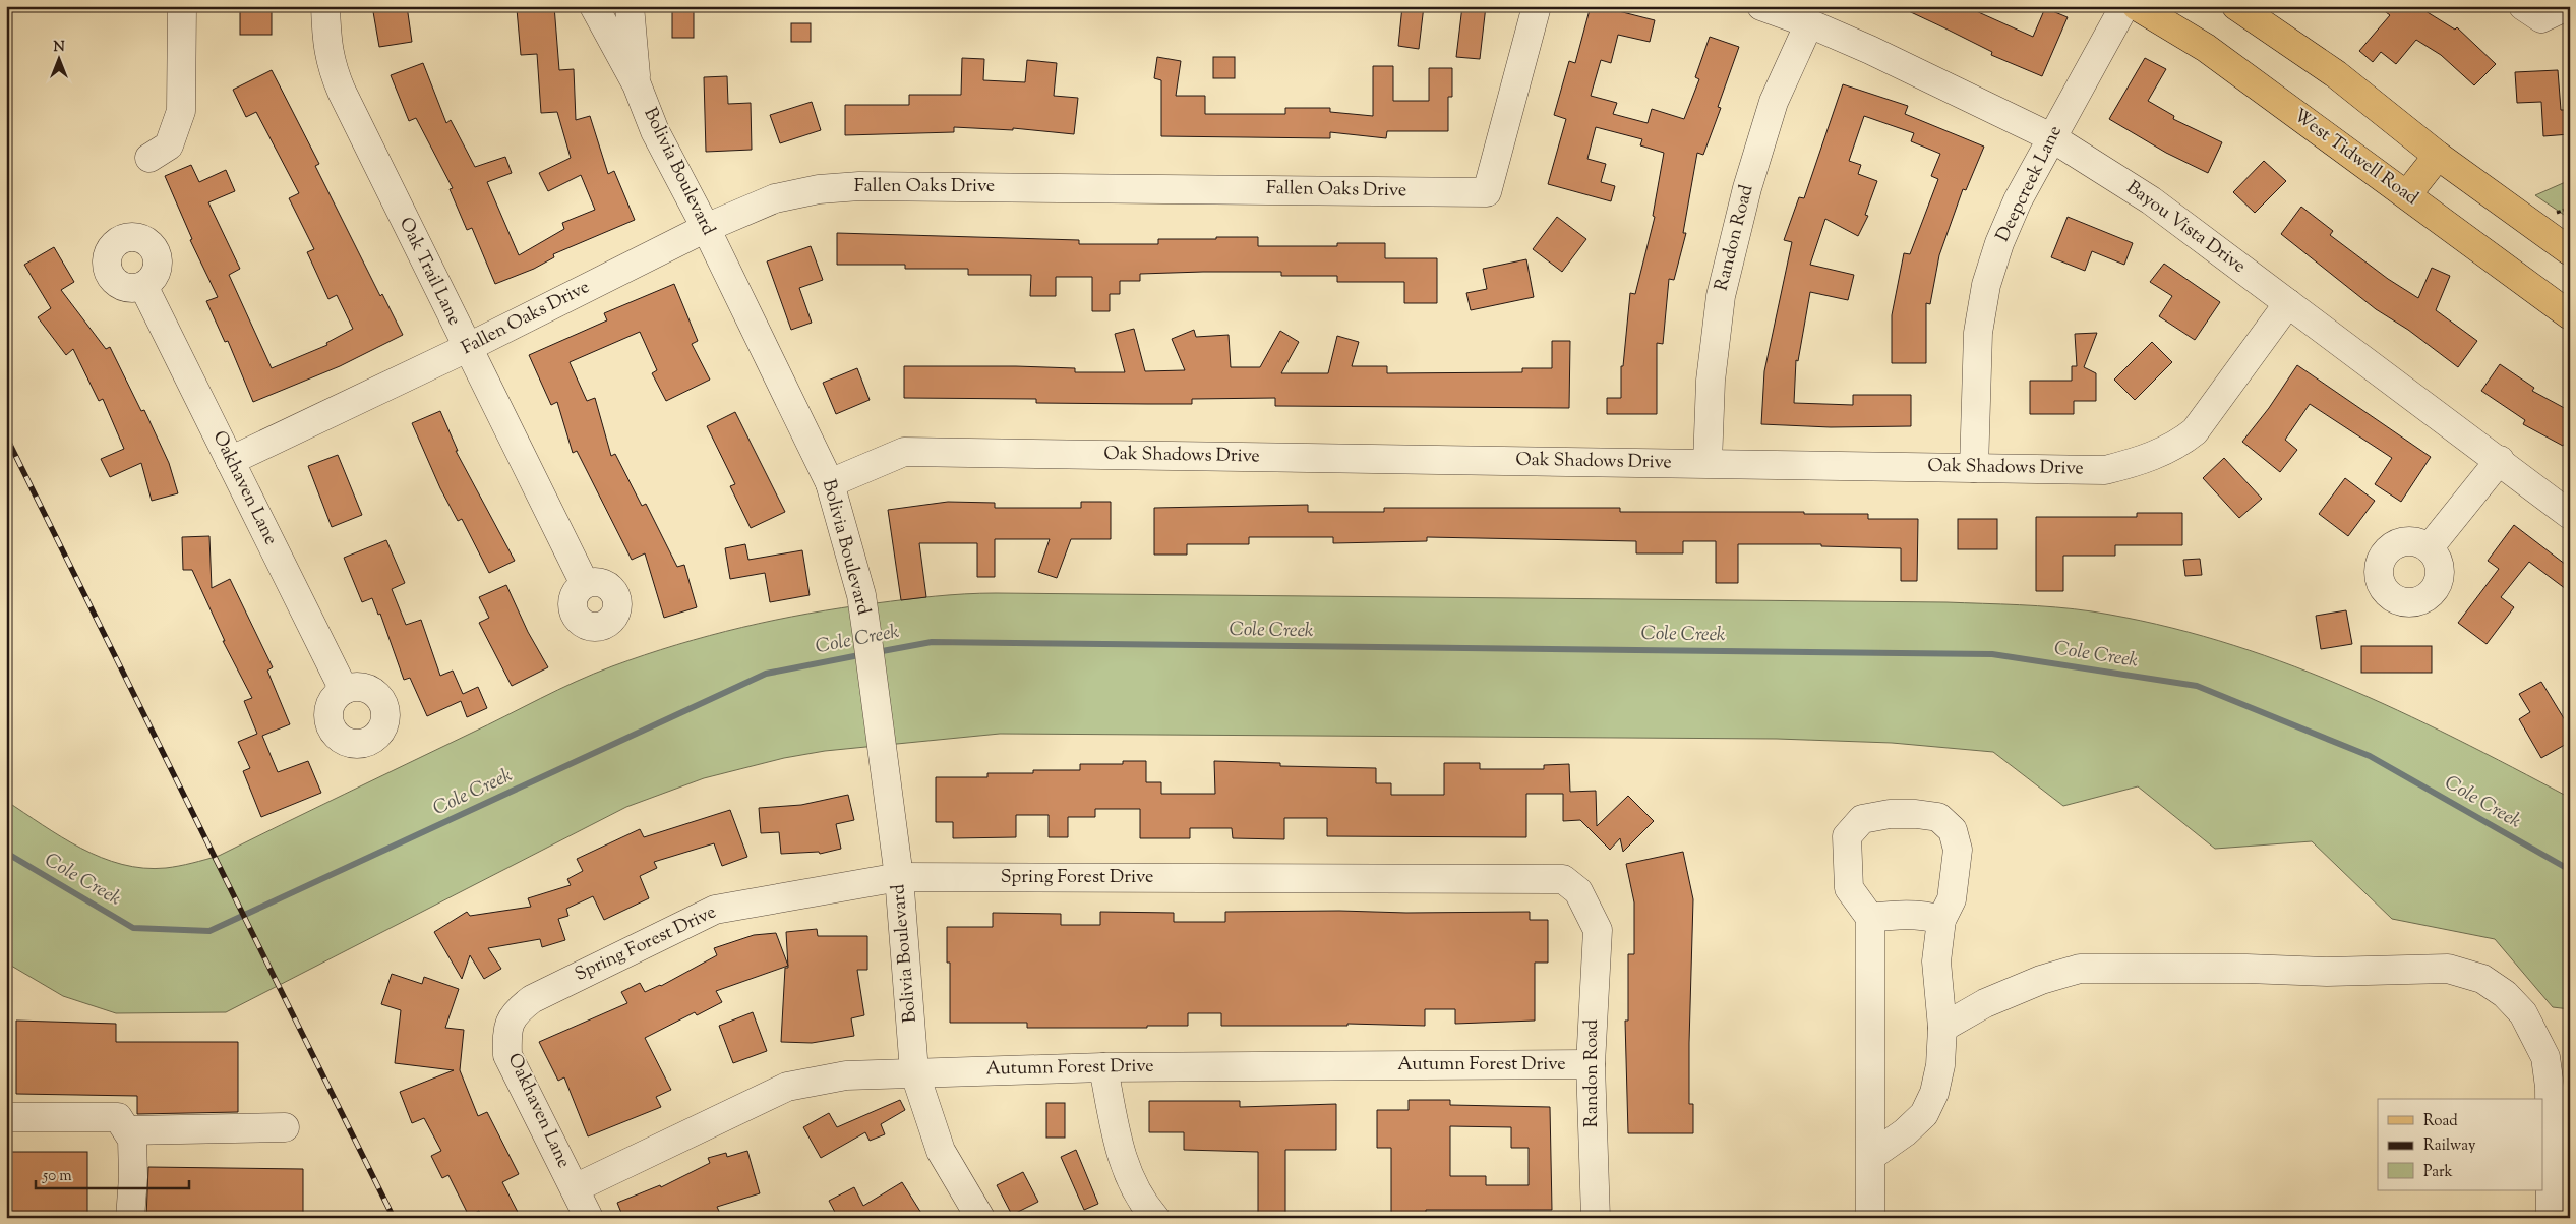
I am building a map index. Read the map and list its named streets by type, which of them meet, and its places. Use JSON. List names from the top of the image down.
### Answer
{
  "streets": {
    "main road": ["West Tidwell Road"],
    "street": [
      "Bolivia Boulevard",
      "Deepcreek Lane",
      "Fallen Oaks Drive",
      "Bayou Vista Drive",
      "Randon Road",
      "Oak Trail Lane",
      "Oak Shadows Drive",
      "Oakhaven Lane",
      "Spring Forest Drive",
      "Autumn Forest Drive"
    ]
  },
  "crossings": [
    ["Bolivia Boulevard", "Fallen Oaks Drive"],
    ["Bolivia Boulevard", "Oak Shadows Drive"],
    ["Bolivia Boulevard", "Spring Forest Drive"],
    ["Bolivia Boulevard", "Autumn Forest Drive"],
    ["Deepcreek Lane", "Bayou Vista Drive"],
    ["Deepcreek Lane", "Oak Shadows Drive"],
    ["Fallen Oaks Drive", "Oak Trail Lane"],
    ["Fallen Oaks Drive", "Oakhaven Lane"],
    ["Bayou Vista Drive", "Randon Road"],
    ["Bayou Vista Drive", "Oak Shadows Drive"],
    ["Randon Road", "Oak Shadows Drive"],
    ["Randon Road", "Spring Forest Drive"],
    ["Randon Road", "Autumn Forest Drive"],
    ["Oakhaven Lane", "Spring Forest Drive"],
    ["Oakhaven Lane", "Autumn Forest Drive"]
  ],
  "water": ["Cole Creek"],
  "legend": ["Road", "Railway", "Park"],
  "scale_bar": "50 m",
  "north": "top"
}
